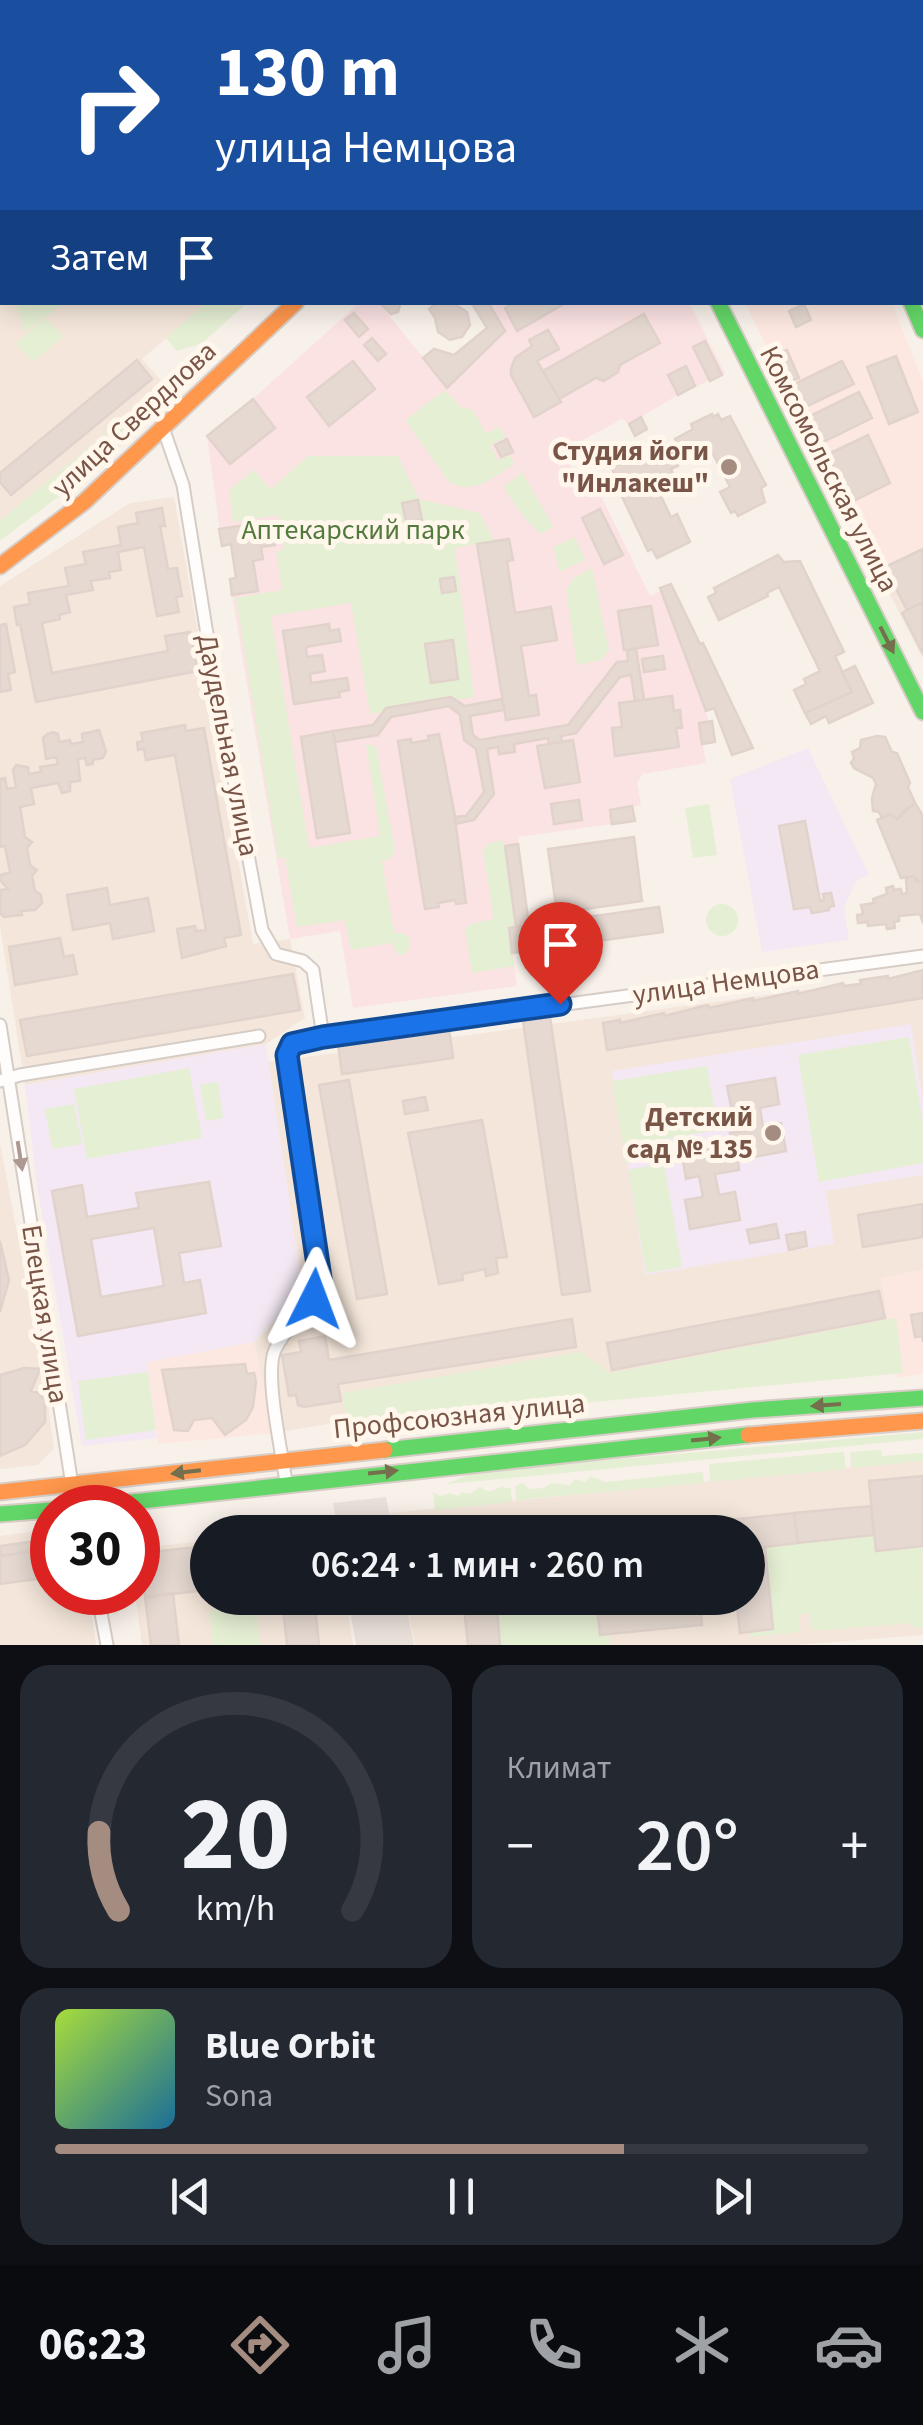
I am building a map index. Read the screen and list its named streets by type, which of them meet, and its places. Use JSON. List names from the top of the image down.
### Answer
{
  "streets": {
    "main road": ["улица Свердлова", "Комсомольская улица", "Профсоюзная улица"],
    "street": ["Даудельная улица", "улица Немцова", "Елецкая улица"]
  },
  "crossings": [
    ["улица Свердлова", "Даудельная улица"],
    ["Даудельная улица", "улица Немцова"],
    ["улица Немцова", "Профсоюзная улица"],
    ["Елецкая улица", "Профсоюзная улица"]
  ],
  "one_way": ["Комсомольская улица", "Елецкая улица"],
  "parks": ["Аптекарский парк"],
  "places": ["Студия йоги \"Инлакеш\"", "Детский сад № 135"],
  "page": {
    "turn": ["130 m", "улица Немцова"],
    "then": "Затем",
    "limit": "30",
    "trip": "06:24 · 1 мин · 260 m",
    "tile": "Климат",
    "heat": ["−", "20°", "+"],
    "song": ["Blue Orbit", "Sona"],
    "tabs": "06:23",
    "gauge": ["20", "km/h"]
  }
}
